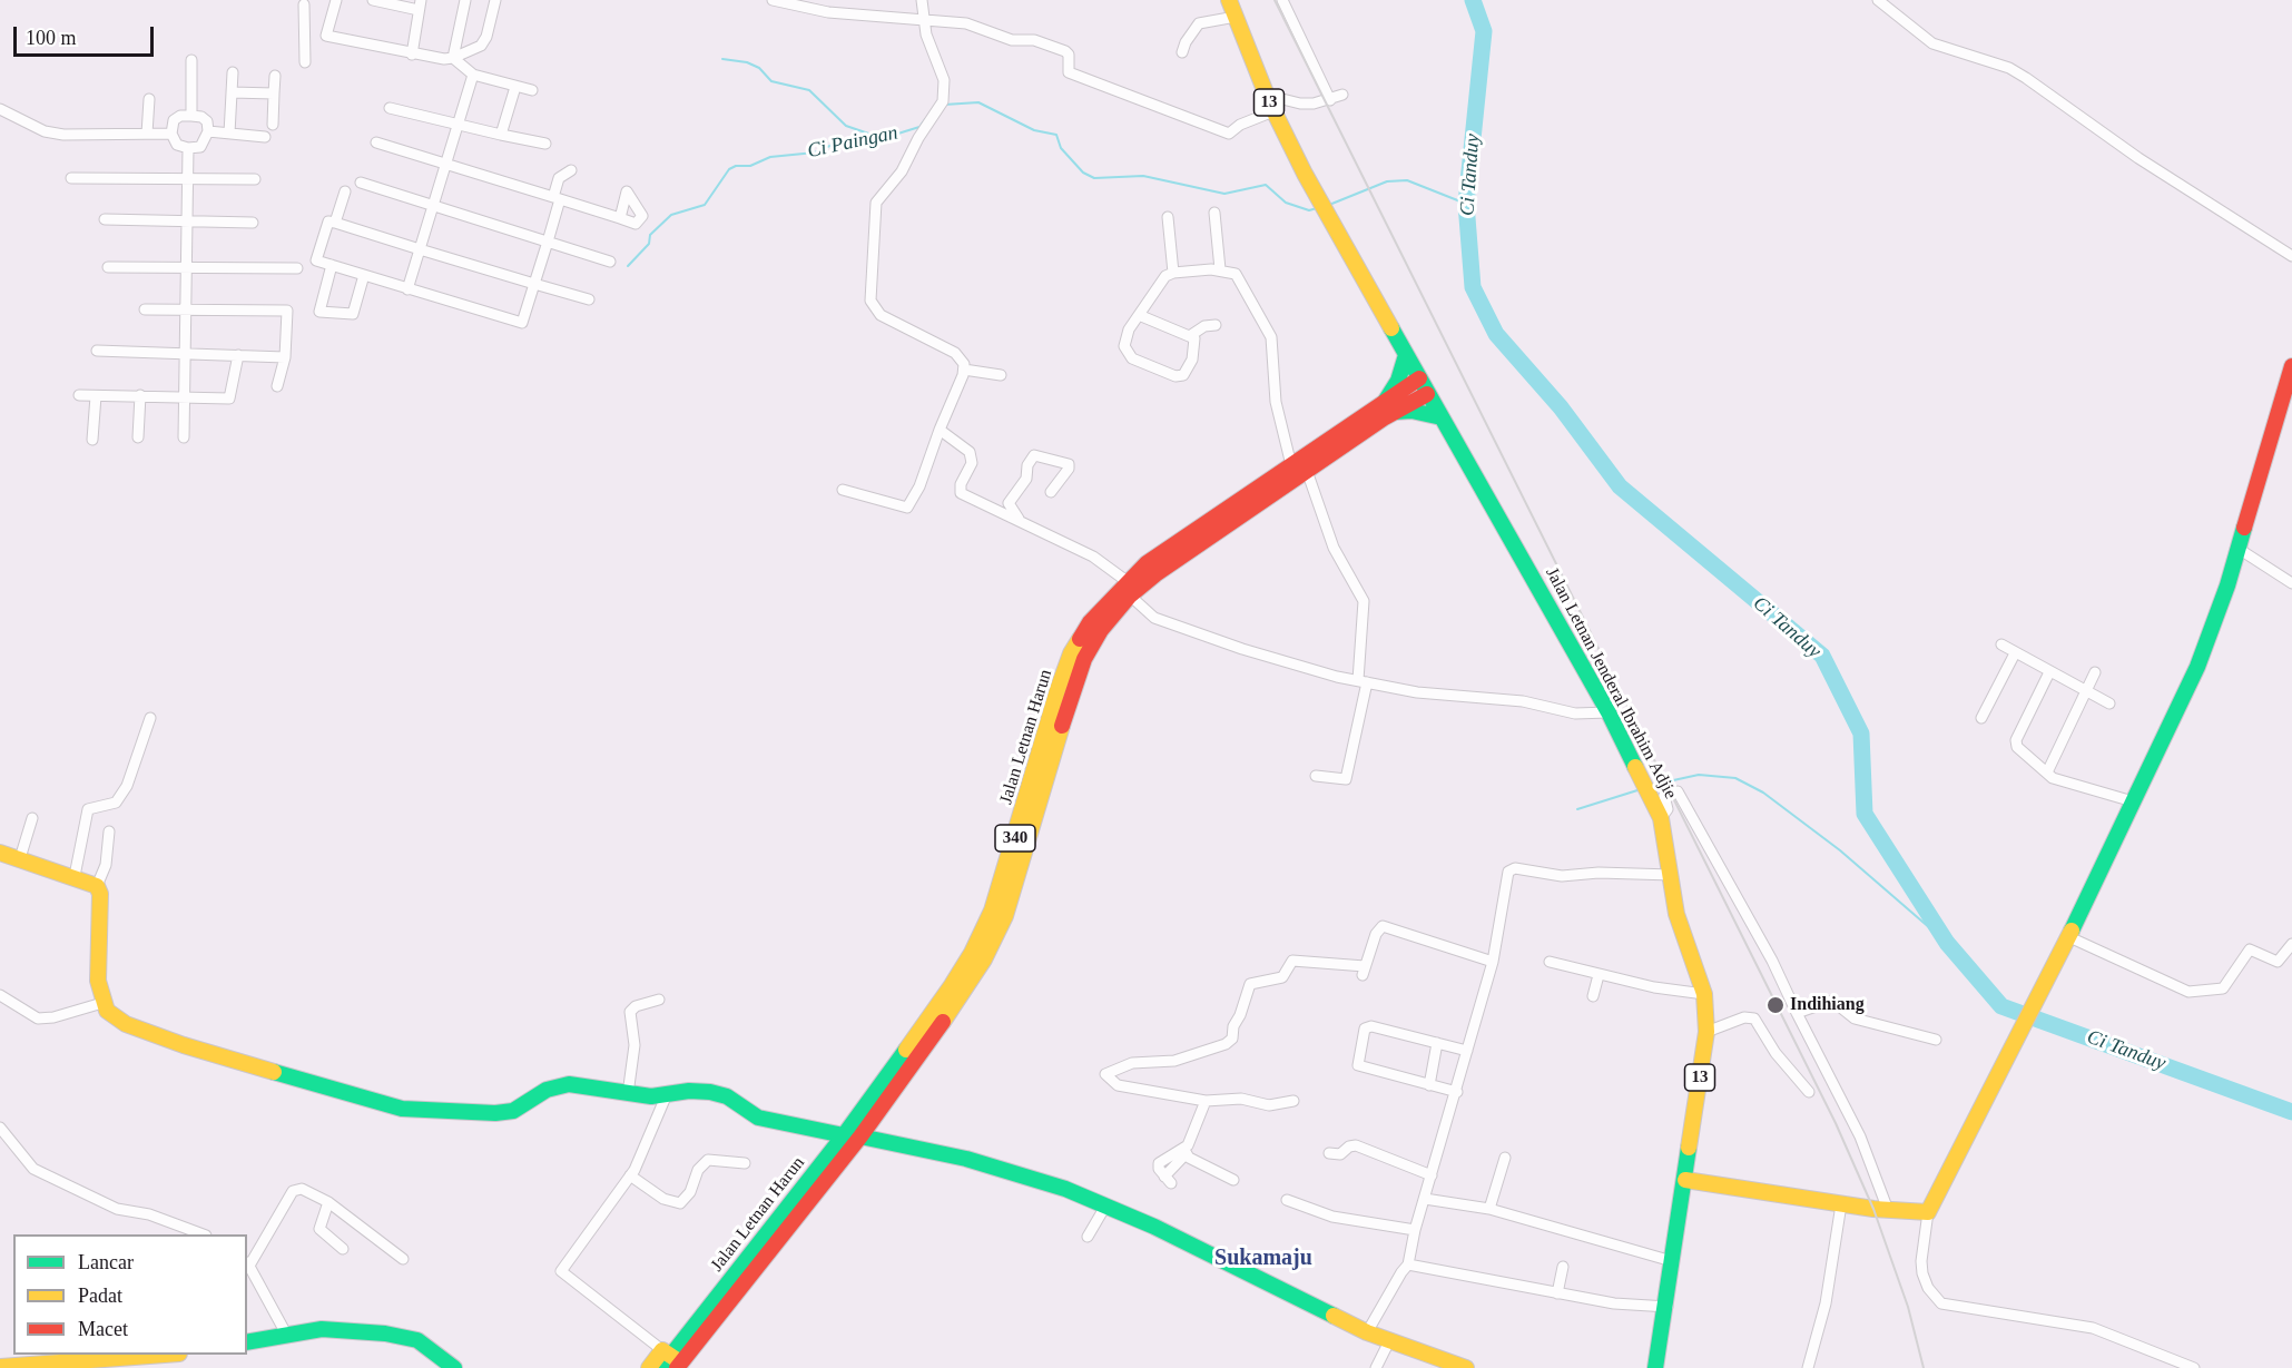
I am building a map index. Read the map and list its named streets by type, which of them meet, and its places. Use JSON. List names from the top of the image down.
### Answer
{
  "streets": {
    "main road": [
      "13",
      "Jalan Letnan Jenderal Ibrahim Adjie",
      "Jalan Letnan Harun",
      "340"
    ]
  },
  "crossings": [
    ["13", "Jalan Letnan Jenderal Ibrahim Adjie"],
    ["13", "Jalan Letnan Harun"],
    ["Jalan Letnan Jenderal Ibrahim Adjie", "Jalan Letnan Harun"]
  ],
  "districts": ["Sukamaju"],
  "water": ["Ci Paingan", "Ci Tanduy"],
  "places": ["Indihiang"],
  "legend": ["Lancar", "Padat", "Macet"],
  "scale_bar": "100 m"
}
